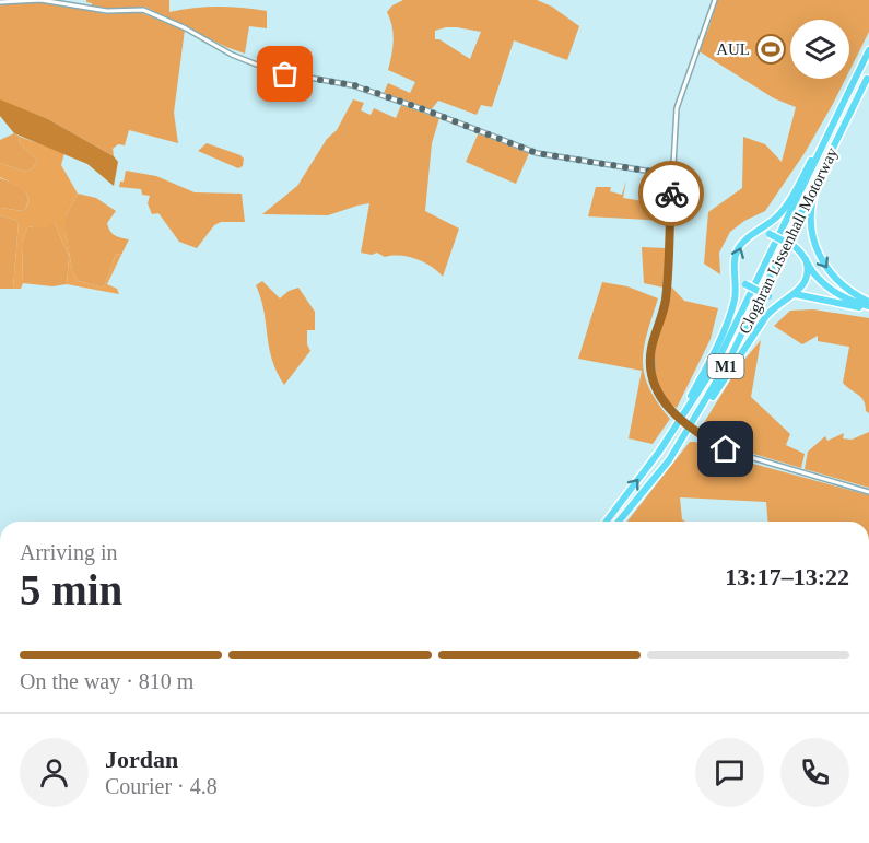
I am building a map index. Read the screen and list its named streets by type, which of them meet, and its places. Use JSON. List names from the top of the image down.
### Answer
{
  "streets": {
    "highway": ["Cloghran Lissenhall Motorway", "M1"]
  },
  "crossings": [
    ["Cloghran Lissenhall Motorway", "M1"]
  ],
  "places": {
    "sports": ["AUL"]
  },
  "page": {
    "heading": ["5 min", "Arriving in", "13:17–13:22"],
    "panel": ["Jordan", "Courier · 4.8"],
    "bar": "On the way · 810 m"
  }
}
